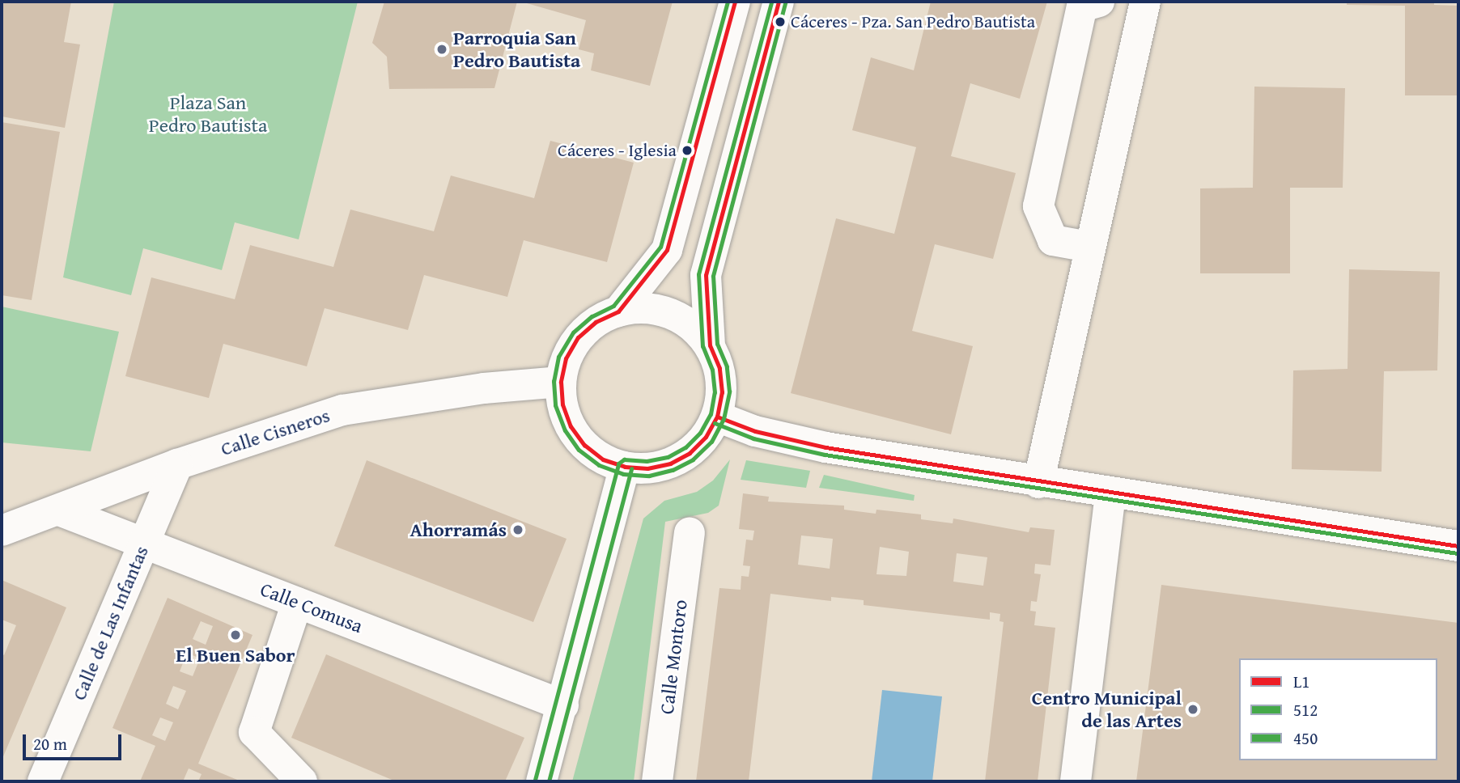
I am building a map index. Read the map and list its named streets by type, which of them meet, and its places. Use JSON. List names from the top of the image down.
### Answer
{
  "streets": {
    "street": [
      "Calle Cisneros",
      "Calle Comusa",
      "Calle de Las Infantas",
      "Calle Montoro"
    ]
  },
  "crossings": [
    ["Calle Cisneros", "Calle Comusa"],
    ["Calle Cisneros", "Calle de Las Infantas"],
    ["Calle Comusa", "Calle de Las Infantas"]
  ],
  "parks": ["Plaza San Pedro Bautista"],
  "places": [
    "Cáceres - Pza. San Pedro Bautista",
    "Parroquia San Pedro Bautista",
    "Cáceres - Iglesia",
    "Ahorramás",
    "El Buen Sabor",
    "Centro Municipal de las Artes"
  ],
  "lines": ["transit line L1", "transit line 512", "transit line 450"],
  "legend": ["L1", "512", "450"],
  "scale_bar": "20 m"
}
